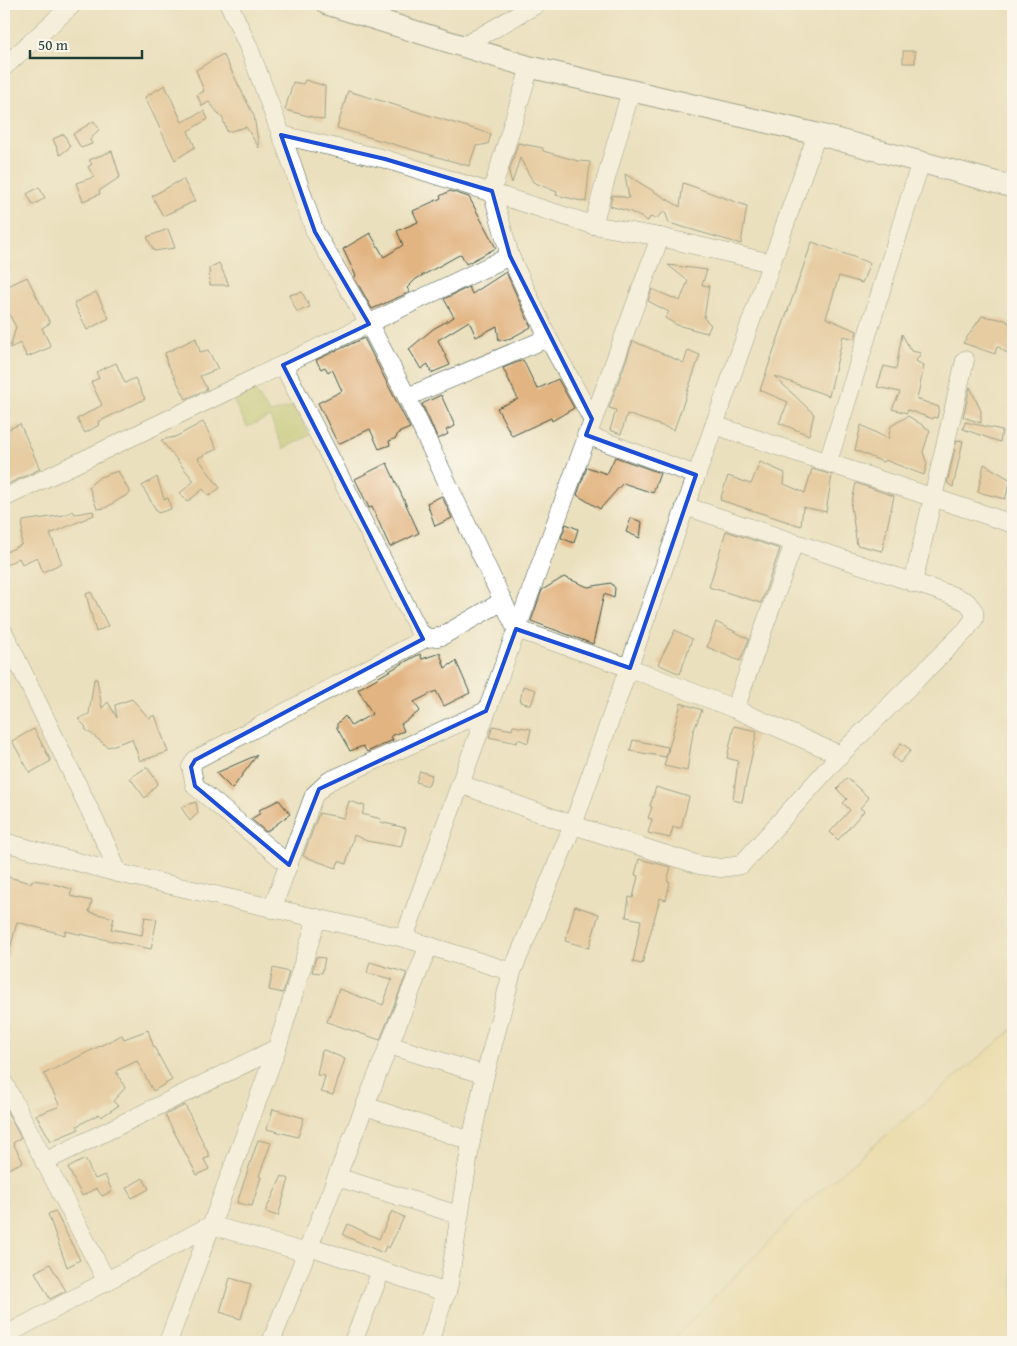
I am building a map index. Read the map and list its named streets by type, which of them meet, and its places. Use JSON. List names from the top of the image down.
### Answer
{
  "scale_bar": "50 m"
}
